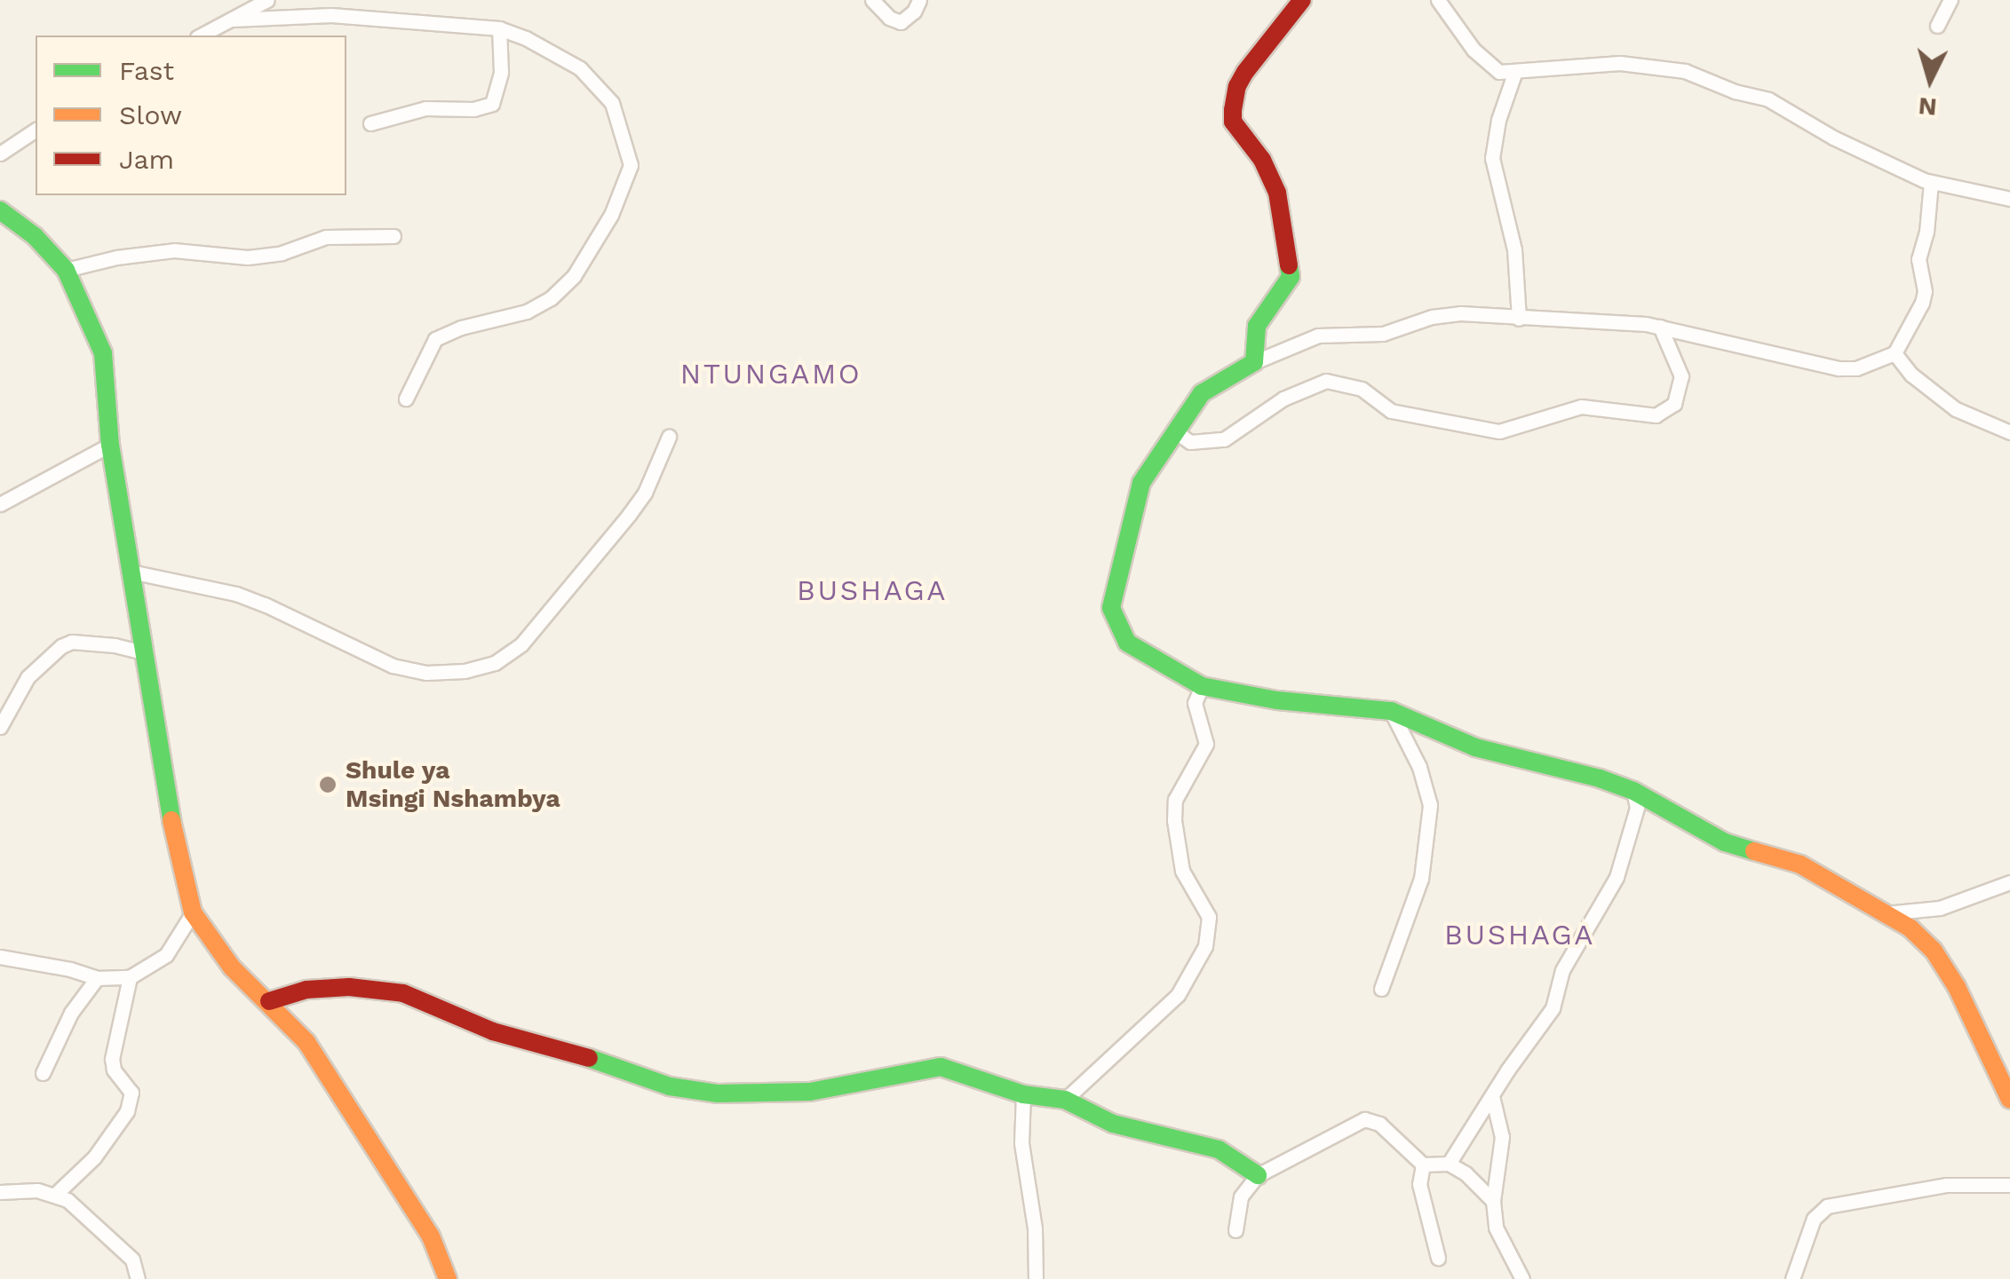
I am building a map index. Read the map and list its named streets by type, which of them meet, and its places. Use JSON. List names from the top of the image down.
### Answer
{
  "districts": ["NTUNGAMO", "BUSHAGA", "BUSHAGA"],
  "places": ["Shule ya Msingi Nshambya"],
  "legend": ["Fast", "Slow", "Jam"],
  "north": "bottom"
}
